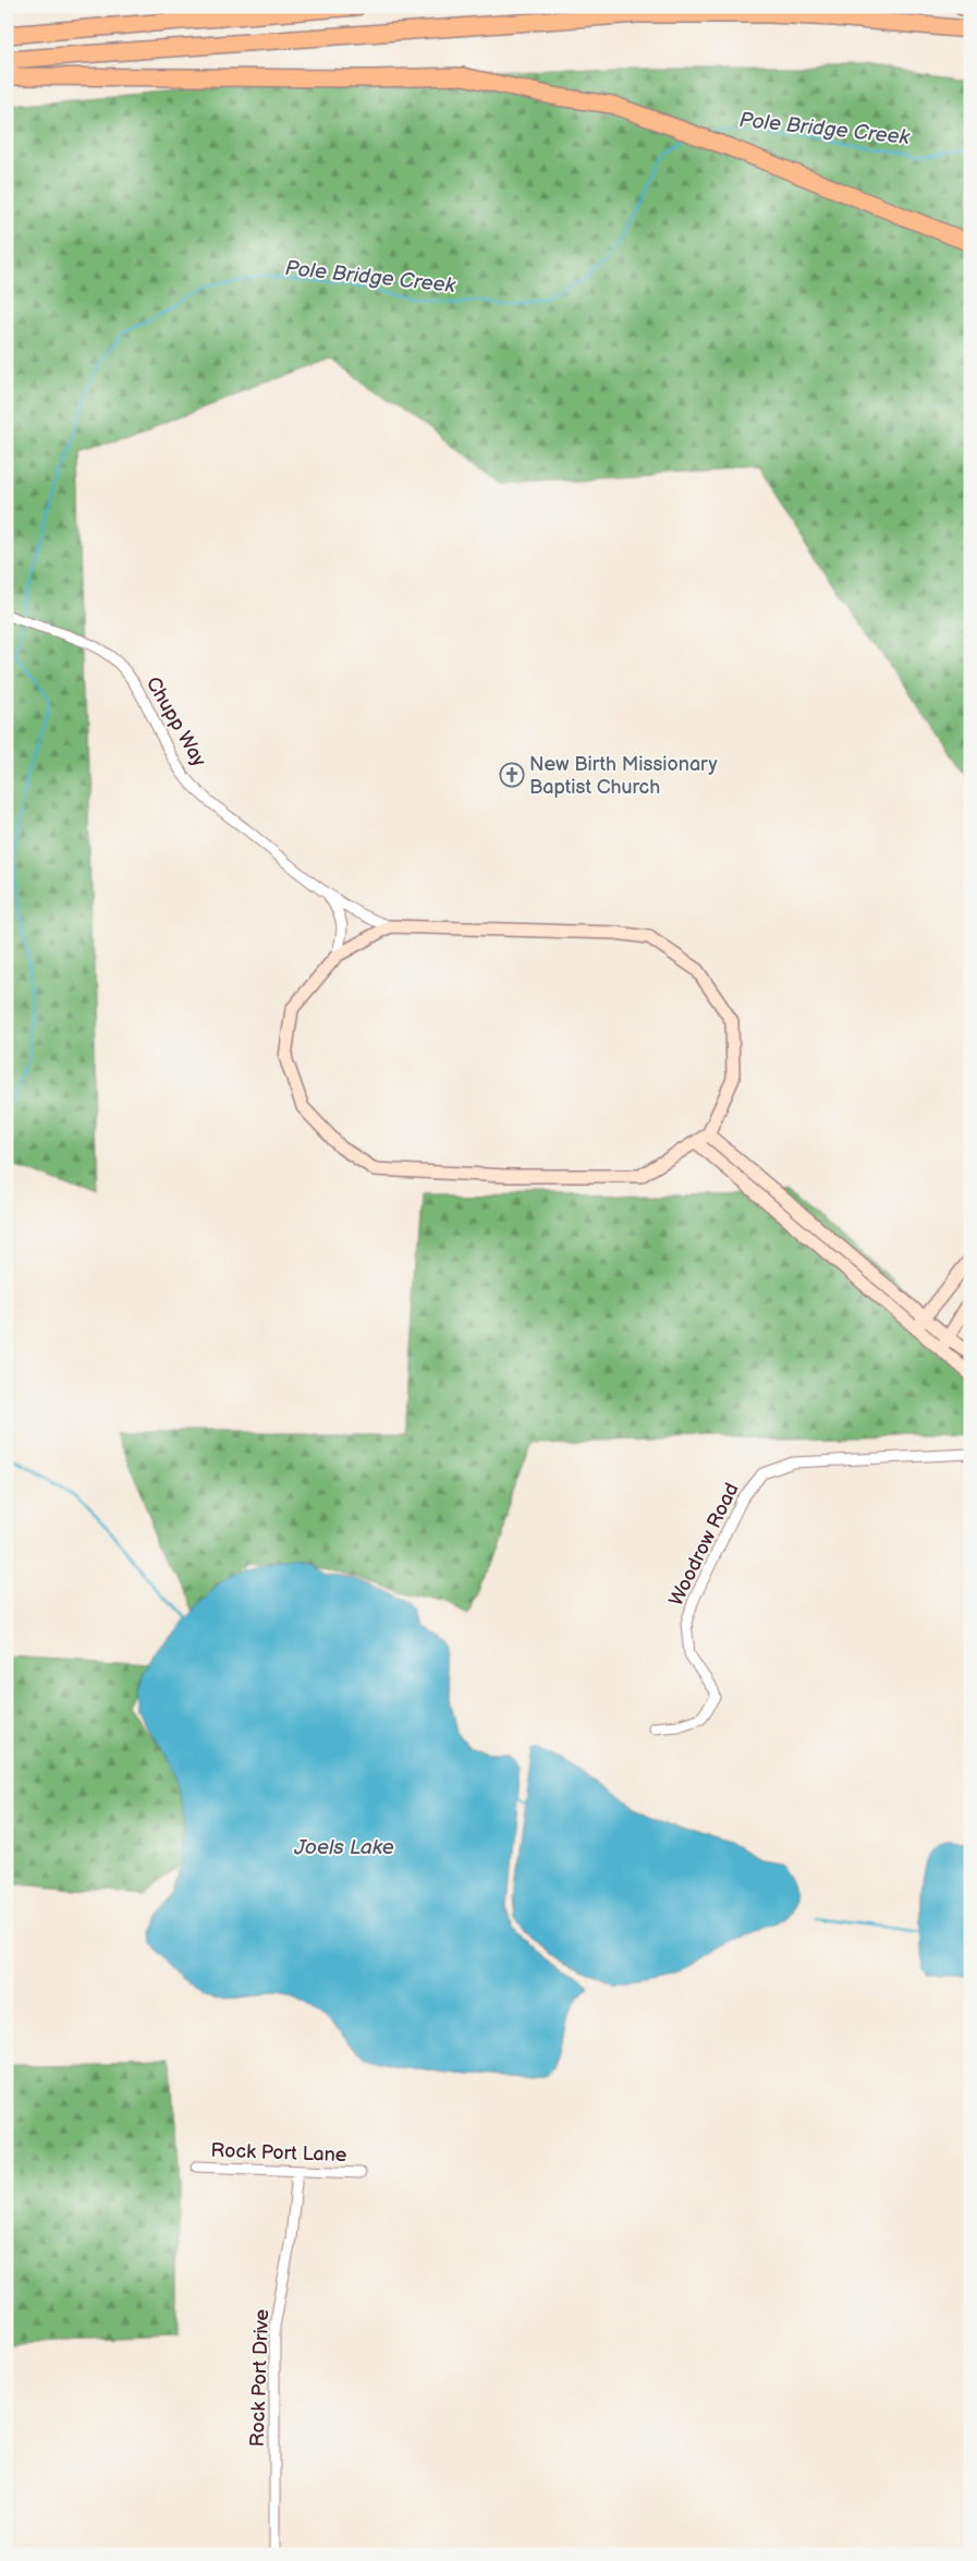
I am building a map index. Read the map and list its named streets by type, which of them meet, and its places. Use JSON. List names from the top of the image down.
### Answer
{
  "streets": {
    "street": [
      "Chupp Way",
      "Woodrow Road",
      "Rock Port Lane",
      "Rock Port Drive"
    ]
  },
  "crossings": [
    ["Rock Port Lane", "Rock Port Drive"]
  ],
  "water": ["Pole Bridge Creek", "Joels Lake"],
  "places": {
    "church": ["New Birth Missionary Baptist Church"]
  }
}
